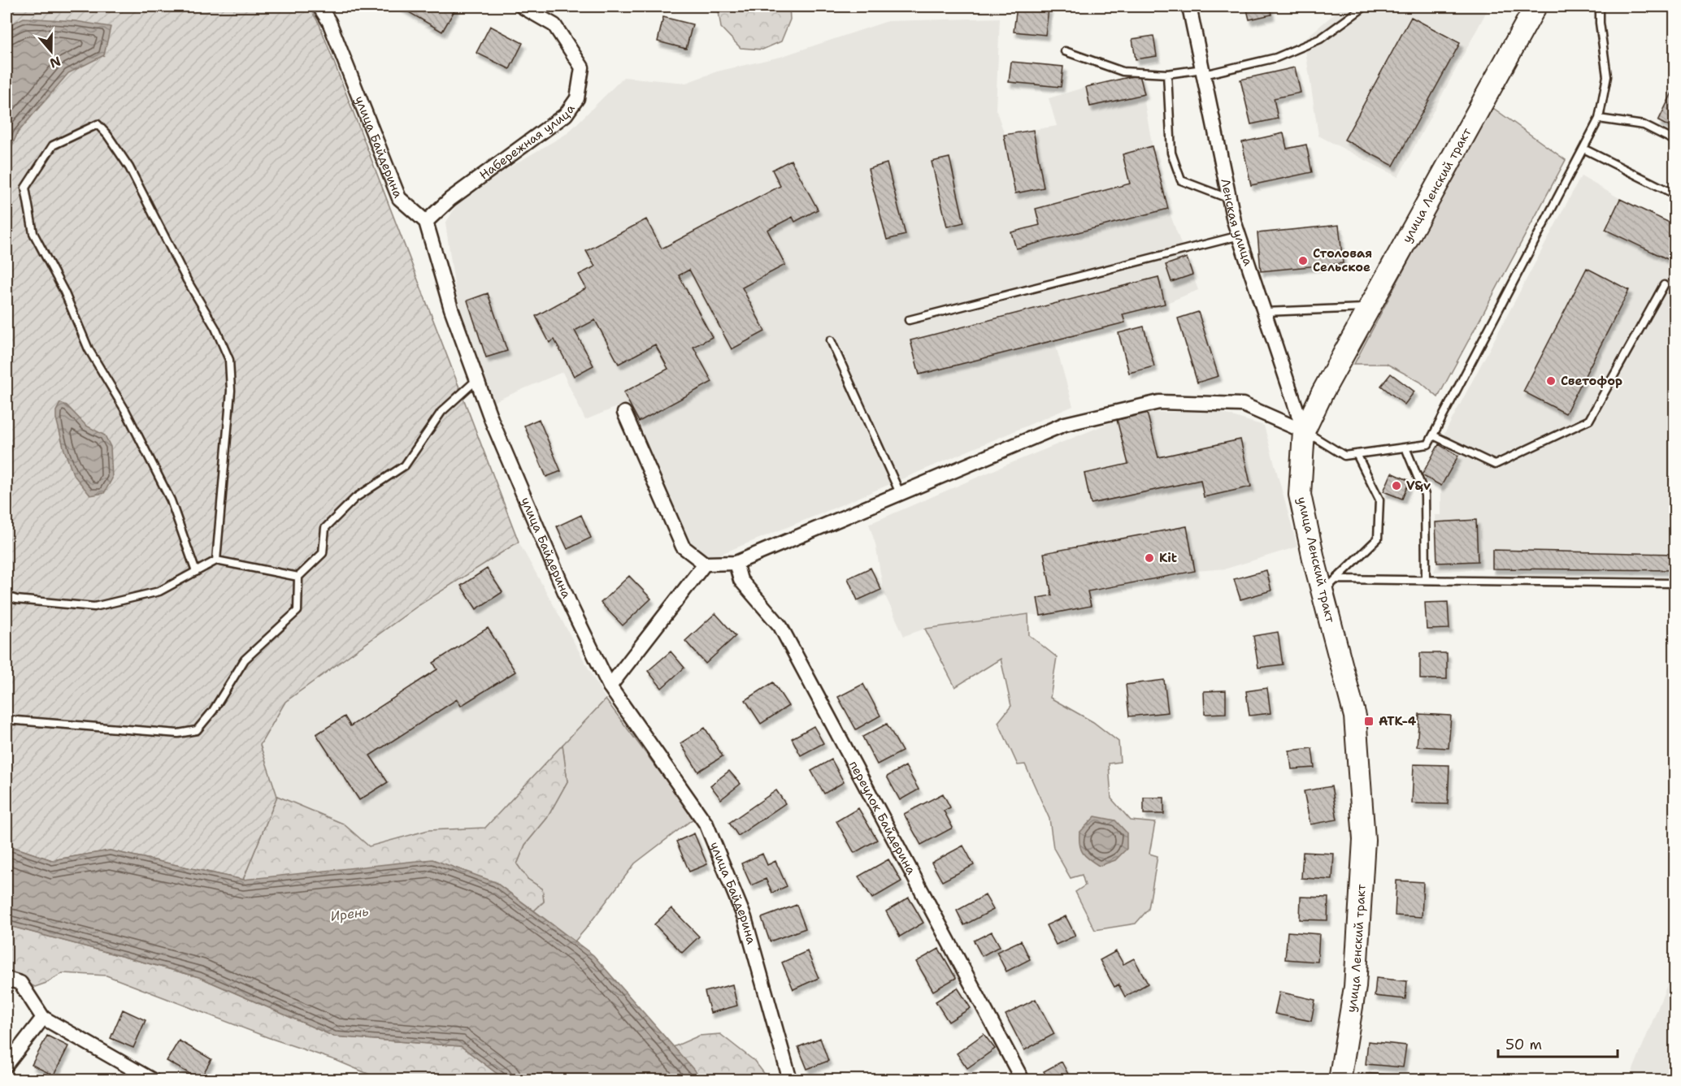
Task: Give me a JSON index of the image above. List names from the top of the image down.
{
  "streets": {
    "main road": ["улица Ленский тракт"],
    "street": [
      "Набережная улица",
      "улица Байдерина",
      "Ленская улица",
      "переулок Байдерина"
    ]
  },
  "crossings": [
    ["Набережная улица", "улица Байдерина"],
    ["улица Ленский тракт", "Ленская улица"]
  ],
  "water": ["Ирень"],
  "places": {
    "other": [
      "Столовая Сельское",
      "Светофор",
      "V&v",
      "Kit"
    ],
    "transit": ["АТК-4"]
  },
  "scale_bar": "50 m",
  "north": "bottom"
}
